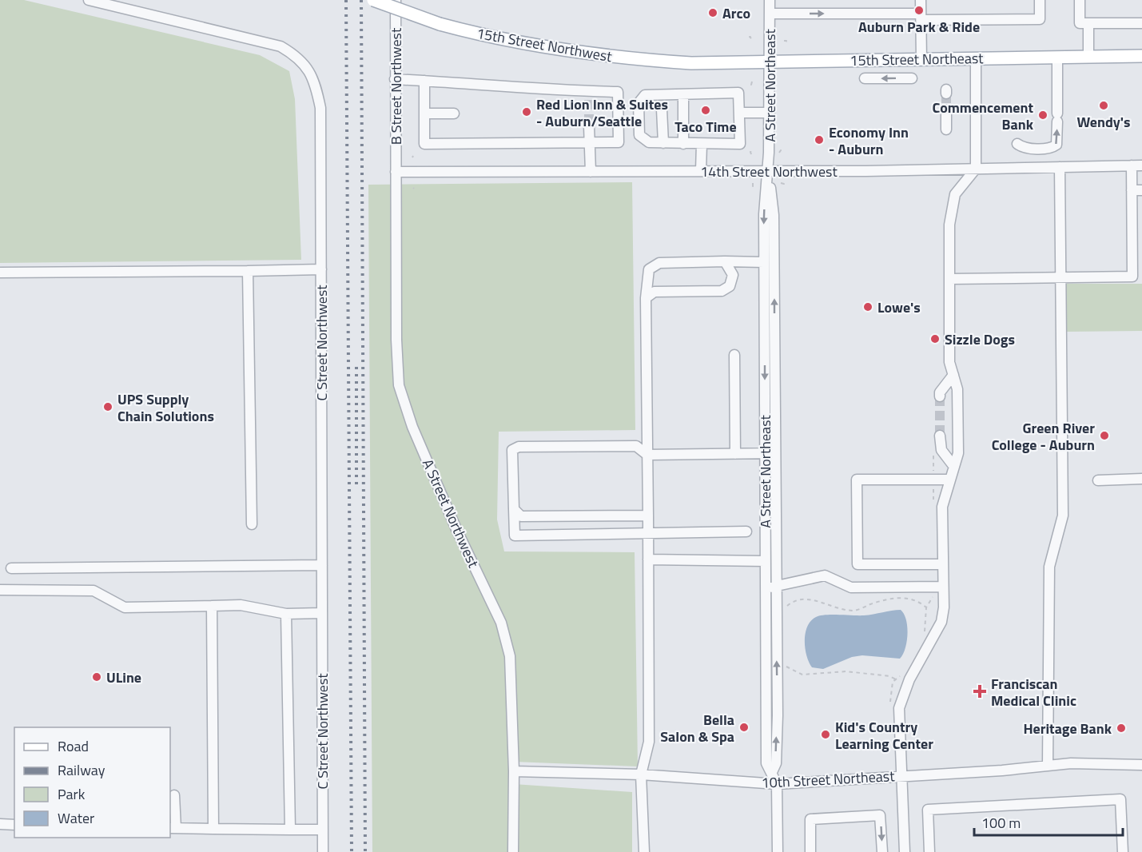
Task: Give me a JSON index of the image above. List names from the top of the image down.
{
  "streets": {
    "main road": ["15th Street Northwest", "15th Street Northeast"],
    "street": [
      "A Street Northeast",
      "B Street Northwest",
      "14th Street Northwest",
      "C Street Northwest",
      "A Street Northwest",
      "10th Street Northeast"
    ]
  },
  "crossings": [
    ["15th Street Northwest", "15th Street Northeast"],
    ["15th Street Northeast", "A Street Northeast"],
    ["A Street Northeast", "14th Street Northwest"],
    ["A Street Northeast", "10th Street Northeast"],
    ["B Street Northwest", "14th Street Northwest"],
    ["B Street Northwest", "A Street Northwest"],
    ["14th Street Northwest", "A Street Northwest"],
    ["A Street Northwest", "10th Street Northeast"]
  ],
  "places": {
    "other": [
      "Auburn Park & Ride",
      "Arco",
      "Wendy's",
      "Taco Time",
      "Red Lion Inn & Suites - Auburn/Seattle",
      "Commencement Bank",
      "Economy Inn - Auburn",
      "Lowe's",
      "Sizzle Dogs",
      "UPS Supply Chain Solutions",
      "Green River College - Auburn",
      "ULine",
      "Bella Salon & Spa",
      "Heritage Bank",
      "Kid's Country Learning Center"
    ],
    "health": ["Franciscan Medical Clinic"]
  },
  "legend": [
    "Road",
    "Railway",
    "Park",
    "Water"
  ],
  "scale_bar": "100 m"
}
